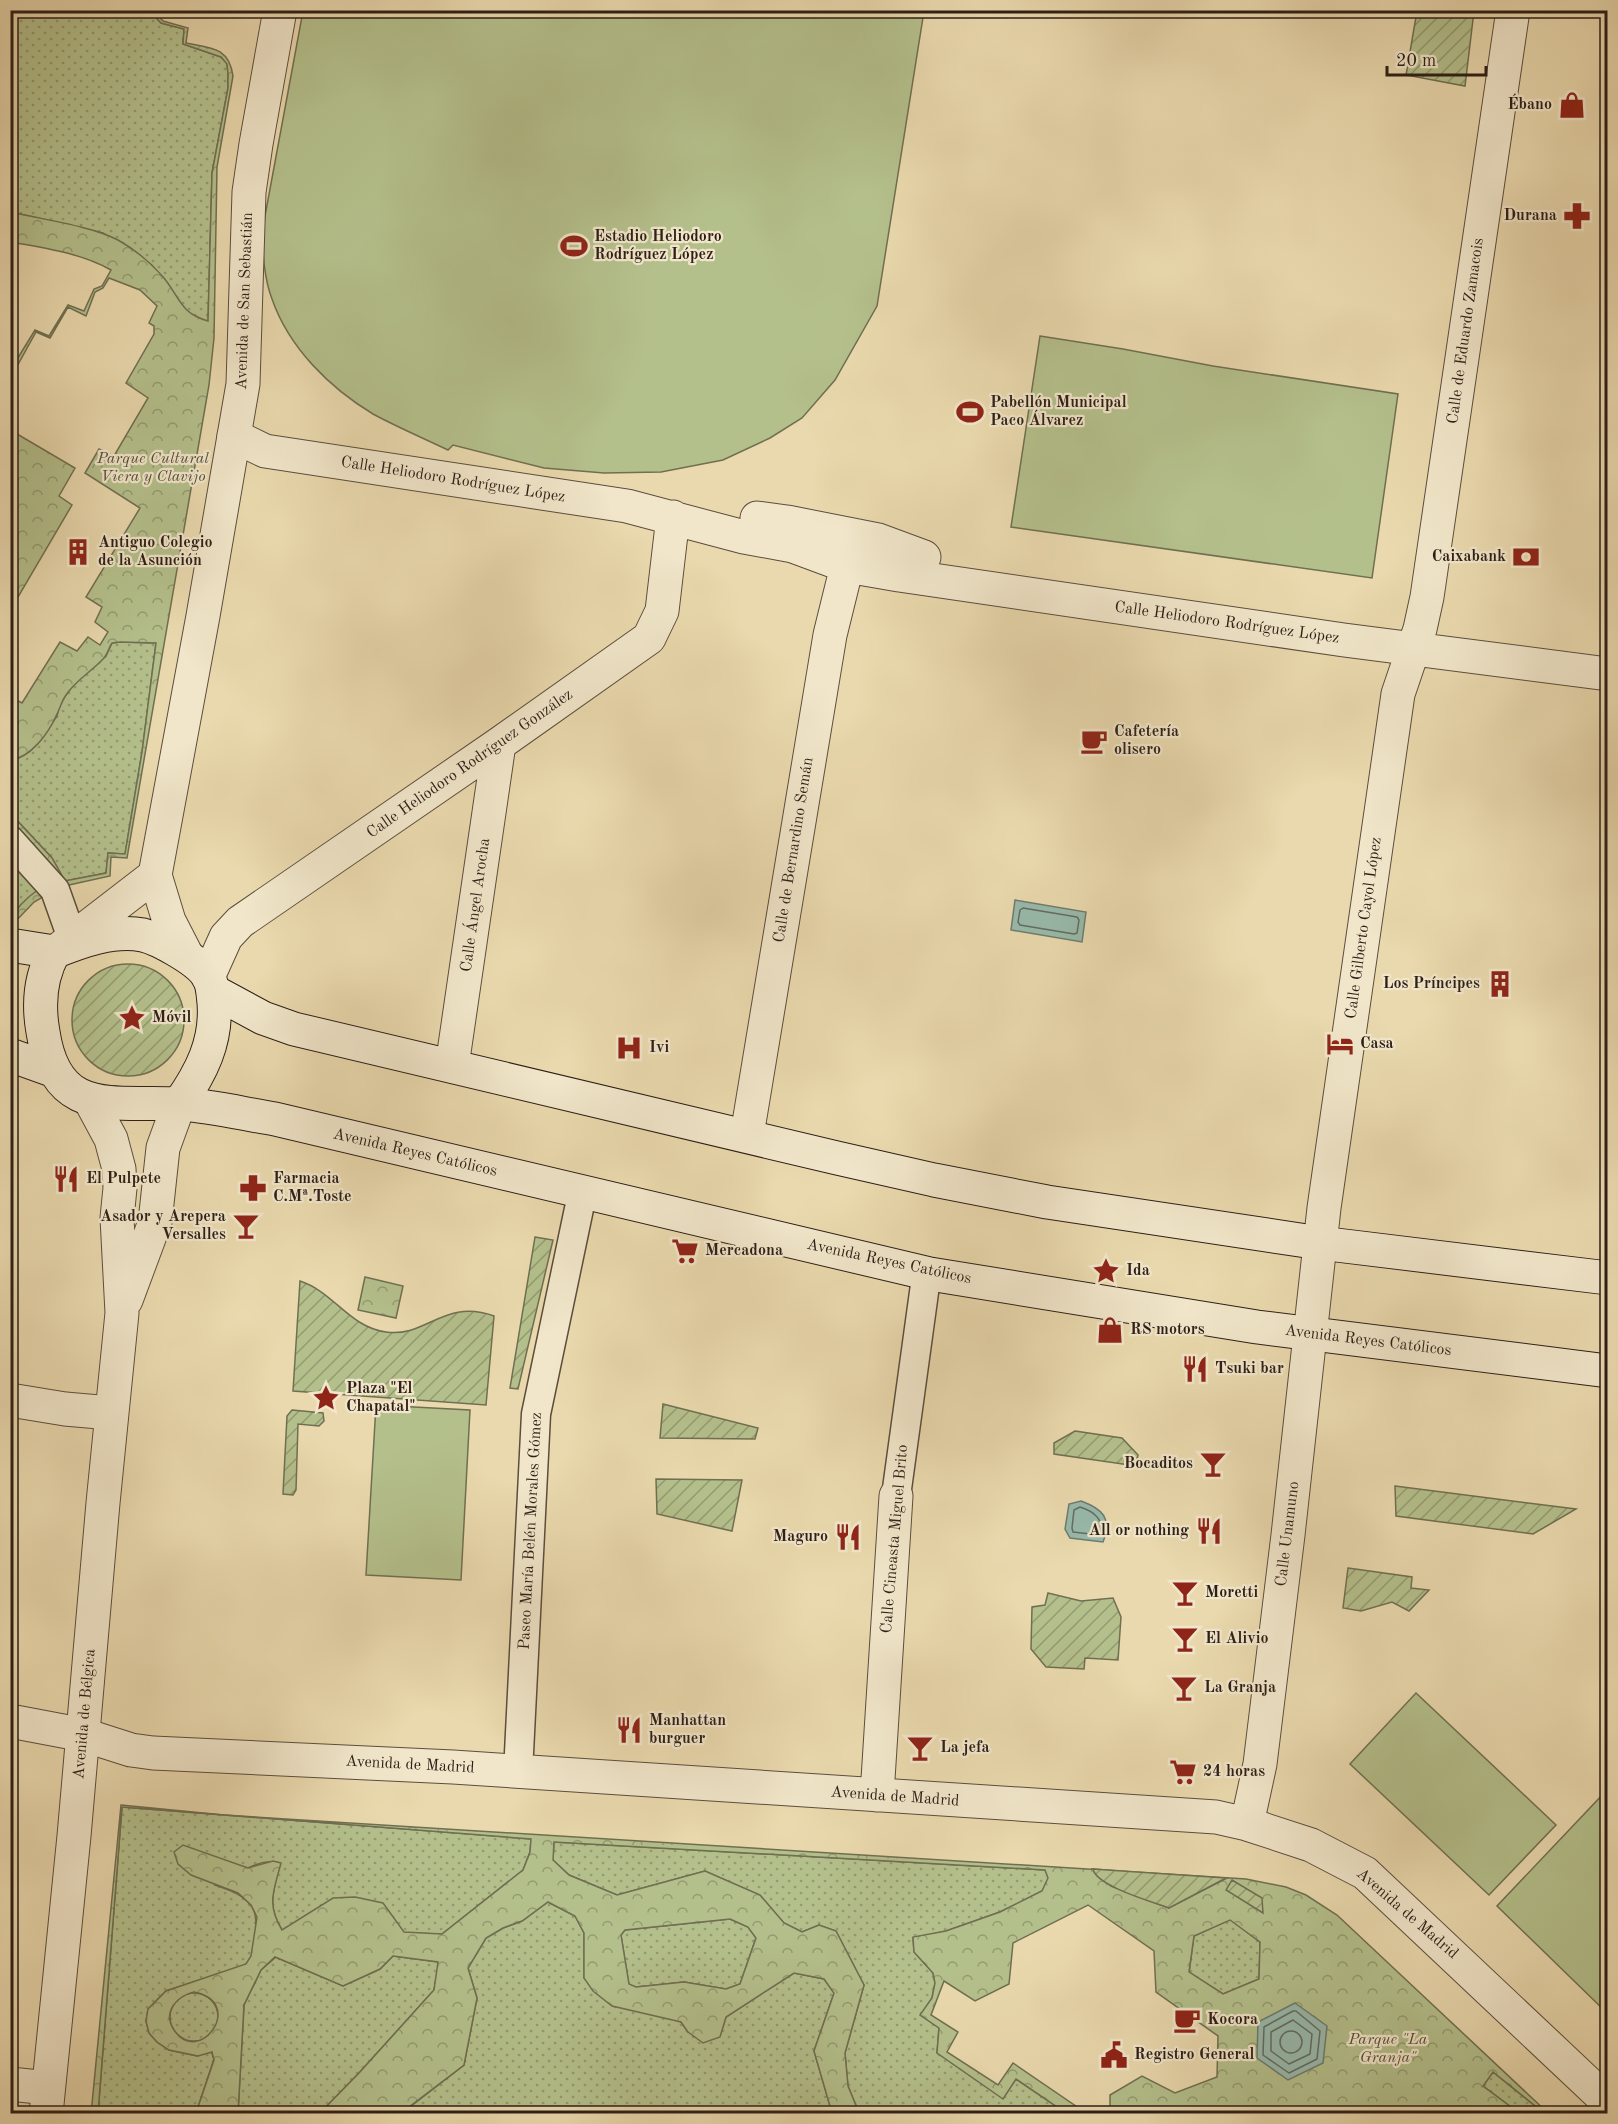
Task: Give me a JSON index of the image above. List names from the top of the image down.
{
  "streets": {
    "street": [
      "Avenida de San Sebastián",
      "Calle de Eduardo Zamacois",
      "Calle Heliodoro Rodríguez López",
      "Calle Heliodoro Rodríguez González",
      "Calle de Bernardino Semán",
      "Calle Ángel Arocha",
      "Calle Gilberto Cayol López",
      "Avenida Reyes Católicos",
      "Paseo María Belén Morales Gómez",
      "Calle Unamuno",
      "Calle Cineasta Miguel Brito",
      "Avenida de Bélgica",
      "Avenida de Madrid"
    ]
  },
  "crossings": [
    ["Avenida de San Sebastián", "Calle Heliodoro Rodríguez López"],
    ["Avenida de San Sebastián", "Calle Heliodoro Rodríguez González"],
    ["Avenida de San Sebastián", "Avenida Reyes Católicos"],
    ["Avenida de San Sebastián", "Avenida de Bélgica"],
    ["Calle de Eduardo Zamacois", "Calle Heliodoro Rodríguez López"],
    ["Calle de Eduardo Zamacois", "Calle Gilberto Cayol López"],
    ["Calle Heliodoro Rodríguez López", "Calle Heliodoro Rodríguez González"],
    ["Calle Heliodoro Rodríguez López", "Calle de Bernardino Semán"],
    ["Calle Heliodoro Rodríguez López", "Calle Gilberto Cayol López"],
    ["Calle Heliodoro Rodríguez González", "Calle Ángel Arocha"],
    ["Calle Heliodoro Rodríguez González", "Avenida Reyes Católicos"],
    ["Calle Heliodoro Rodríguez González", "Avenida de Bélgica"],
    ["Calle Gilberto Cayol López", "Calle Unamuno"],
    ["Avenida Reyes Católicos", "Calle Unamuno"],
    ["Avenida Reyes Católicos", "Avenida de Bélgica"],
    ["Calle Unamuno", "Avenida de Madrid"],
    ["Calle Cineasta Miguel Brito", "Avenida de Madrid"],
    ["Avenida de Bélgica", "Avenida de Madrid"]
  ],
  "parks": ["Parque Cultural Viera y Clavijo", "Parque \"La Granja\""],
  "places": {
    "shop": ["Ébano", "RS motors"],
    "pharmacy": ["Durana", "Farmacia C.Mª.Toste"],
    "sports": ["Estadio Heliodoro Rodríguez López", "Pabellón Municipal Paco Álvarez"],
    "building": ["Antiguo Colegio de la Asunción", "Los Príncipes"],
    "bank": ["Caixabank"],
    "cafe": ["Cafetería olisero", "Kocora"],
    "place": ["Móvil", "Ida", "Plaza \"El Chapatal\""],
    "hotel": ["Casa"],
    "hospital": ["Ivi"],
    "restaurant": [
      "El Pulpete",
      "Tsuki bar",
      "All or nothing",
      "Maguro",
      "Manhattan burguer"
    ],
    "bar": [
      "Asador y Arepera Versalles",
      "Bocaditos",
      "Moretti",
      "El Alivio",
      "La Granja",
      "La jefa"
    ],
    "supermarket": ["Mercadona", "24 horas"],
    "public building": ["Registro General"]
  },
  "scale_bar": "20 m"
}
